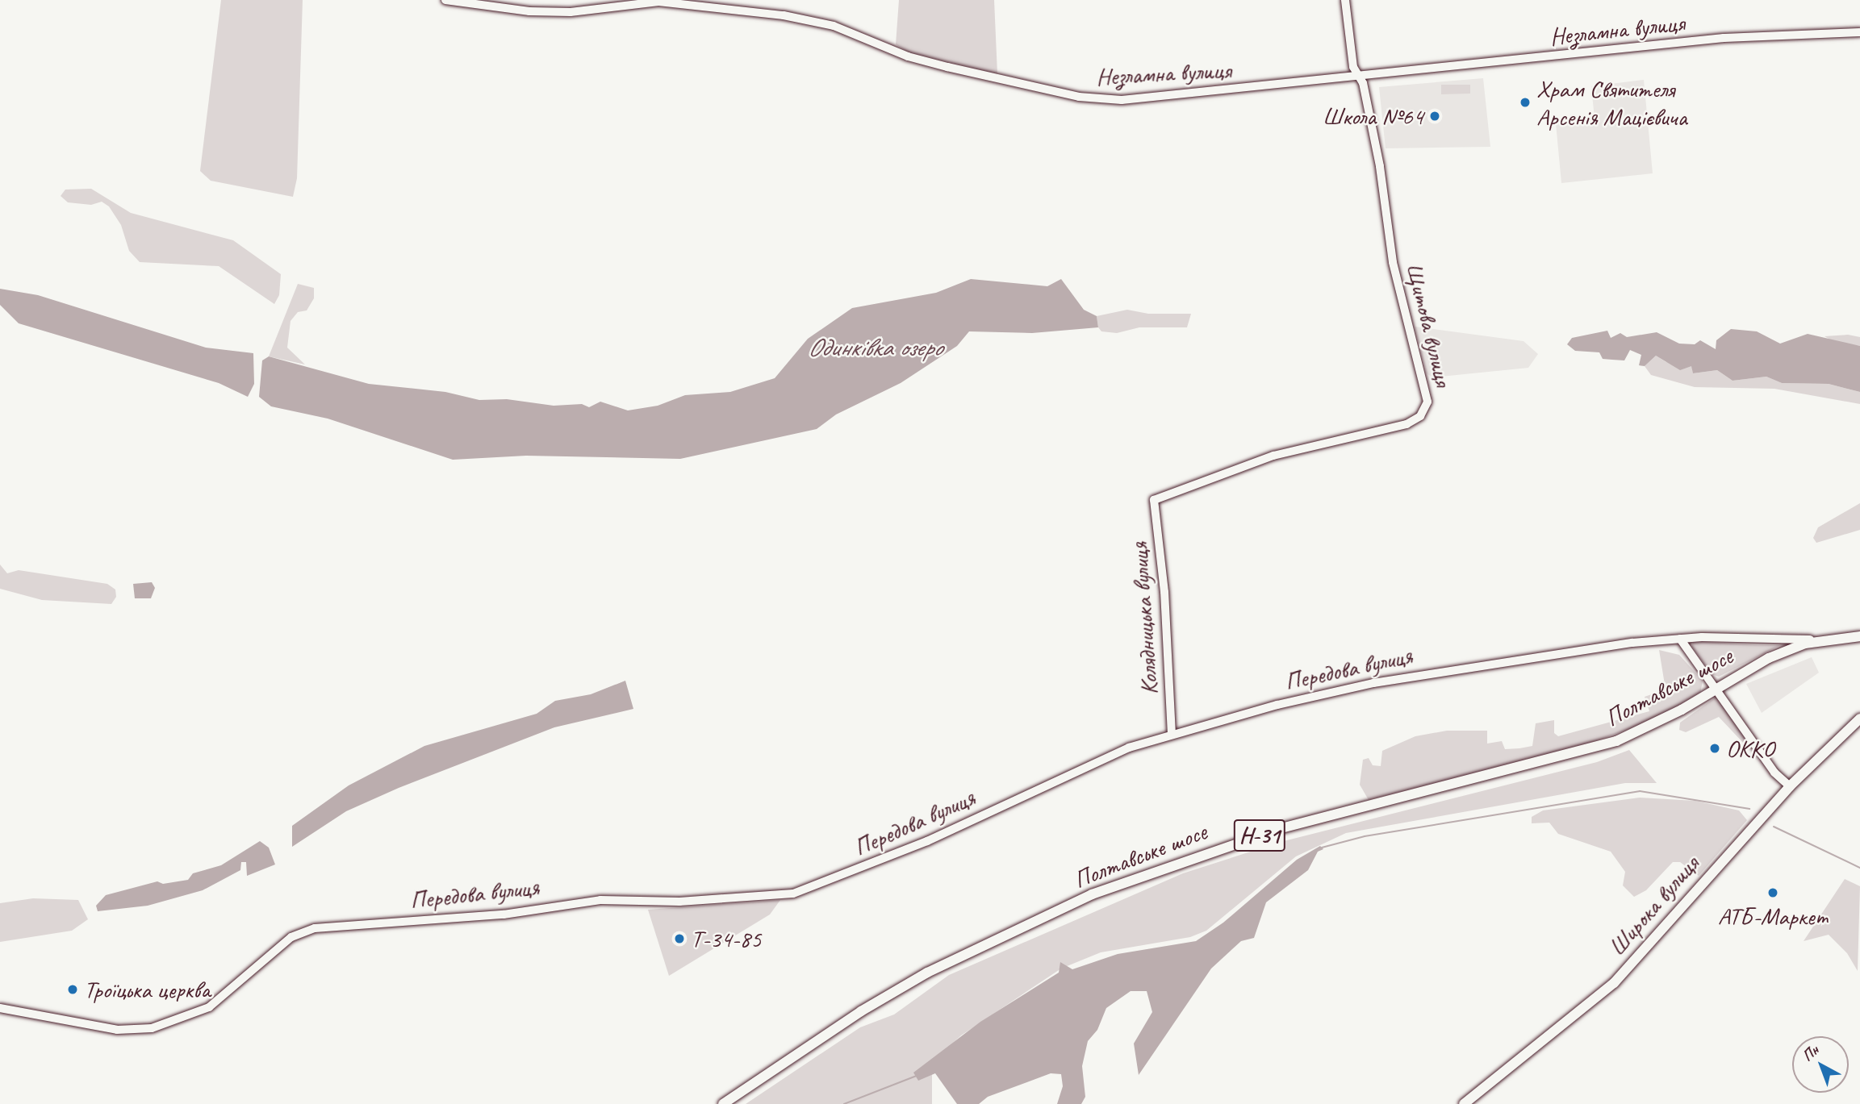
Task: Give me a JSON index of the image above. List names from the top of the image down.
{
  "streets": {
    "main road": [
      "Передова вулиця",
      "Полтавське шосе",
      "Н-31",
      "Широка вулиця"
    ],
    "street": ["Незламна вулиця", "Щитова вулиця", "Колядницька вулиця"]
  },
  "crossings": [
    ["Незламна вулиця", "Щитова вулиця"],
    ["Щитова вулиця", "Колядницька вулиця"],
    ["Колядницька вулиця", "Передова вулиця"],
    ["Передова вулиця", "Полтавське шосе"]
  ],
  "water": ["Одинківка озеро"],
  "places": [
    "Храм Святителя Арсенія Мацієвича",
    "Школа №64",
    "ОККО",
    "АТБ-Маркет",
    "Т-34-85",
    "Троїцька церква"
  ],
  "north": "top left"
}
